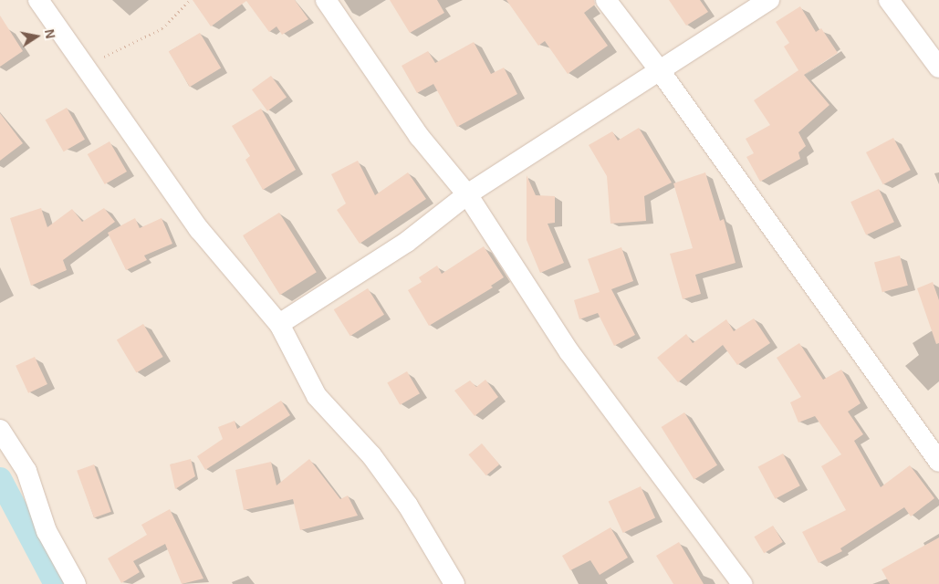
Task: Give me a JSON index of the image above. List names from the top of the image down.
{
  "north": "right"
}
